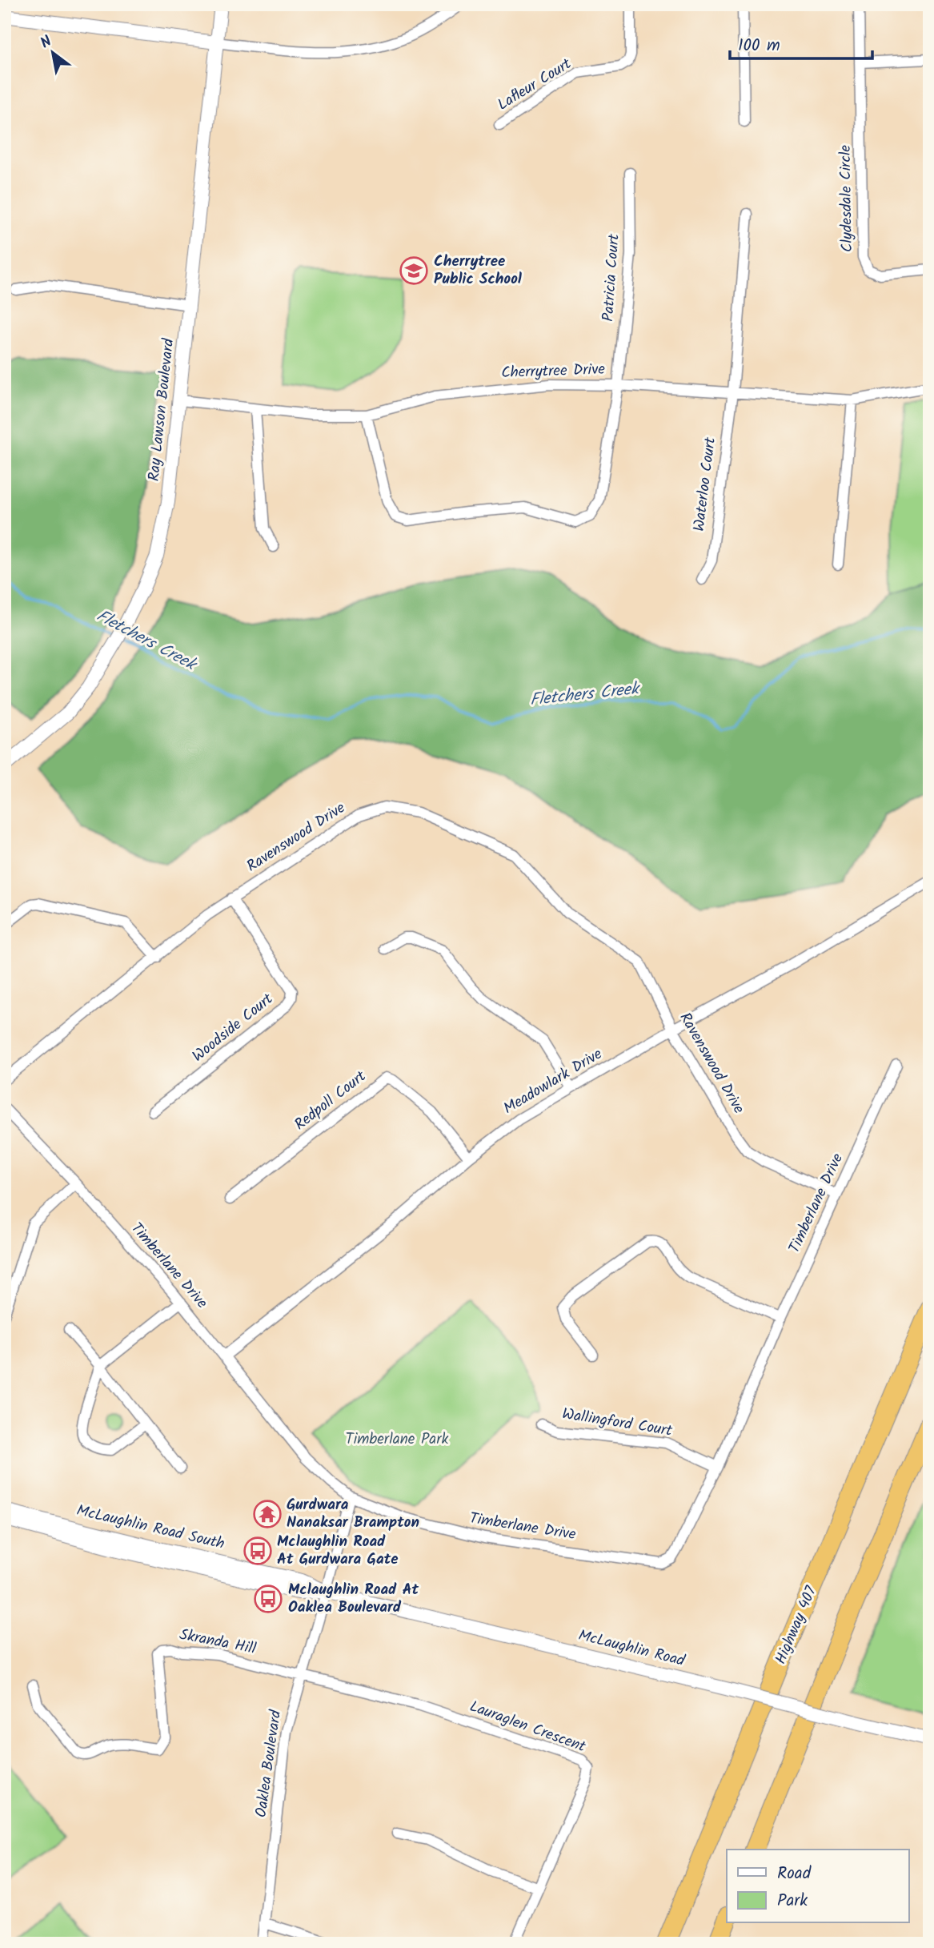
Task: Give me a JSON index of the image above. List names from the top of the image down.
{
  "streets": {
    "highway": ["Highway 407"],
    "street": [
      "Lafleur Court",
      "Clydesdale Circle",
      "Patricia Court",
      "Cherrytree Drive",
      "Ray Lawson Boulevard",
      "Waterloo Court",
      "Ravenswood Drive",
      "Woodside Court",
      "Meadowlark Drive",
      "Redpoll Court",
      "Timberlane Drive",
      "Wallingford Court",
      "McLaughlin Road South",
      "Skranda Hill",
      "McLaughlin Road",
      "Lauraglen Crescent",
      "Oaklea Boulevard"
    ]
  },
  "crossings": [
    ["Patricia Court", "Cherrytree Drive"],
    ["Cherrytree Drive", "Ray Lawson Boulevard"],
    ["Cherrytree Drive", "Waterloo Court"],
    ["Ravenswood Drive", "Woodside Court"],
    ["Ravenswood Drive", "Meadowlark Drive"],
    ["Ravenswood Drive", "Timberlane Drive"],
    ["Meadowlark Drive", "Redpoll Court"],
    ["Meadowlark Drive", "Timberlane Drive"],
    ["Timberlane Drive", "Wallingford Court"],
    ["Timberlane Drive", "Oaklea Boulevard"],
    ["McLaughlin Road South", "McLaughlin Road"],
    ["McLaughlin Road South", "Oaklea Boulevard"],
    ["Skranda Hill", "Lauraglen Crescent"],
    ["Skranda Hill", "Oaklea Boulevard"],
    ["McLaughlin Road", "Oaklea Boulevard"],
    ["Lauraglen Crescent", "Oaklea Boulevard"]
  ],
  "water": ["Fletchers Creek"],
  "parks": ["Timberlane Park"],
  "places": {
    "school or university": ["Cherrytree Public School"],
    "temple": ["Gurdwara Nanaksar Brampton"],
    "bus stop": ["Mclaughlin Road At Gurdwara Gate", "Mclaughlin Road At Oaklea Boulevard"]
  },
  "legend": ["Road", "Park"],
  "scale_bar": "100 m",
  "north": "top left"
}
